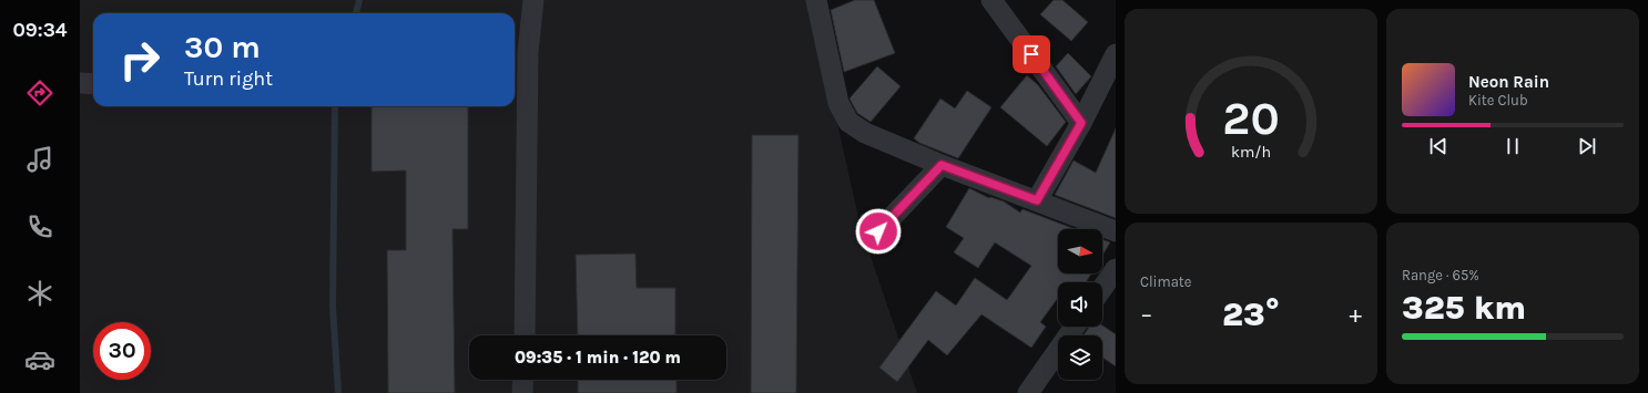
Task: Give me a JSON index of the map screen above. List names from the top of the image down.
{
  "north": "right",
  "page": {
    "tabs": "09:34",
    "turn": ["30 m", "Turn right"],
    "song": ["Neon Rain", "Kite Club"],
    "tile": [
      "Climate",
      ["Range · 65%", "325 km"]
    ],
    "heat": ["−", "23°", "+"],
    "limit": "30",
    "trip": "09:35 · 1 min · 120 m",
    "gauge": ["20", "km/h"]
  }
}
